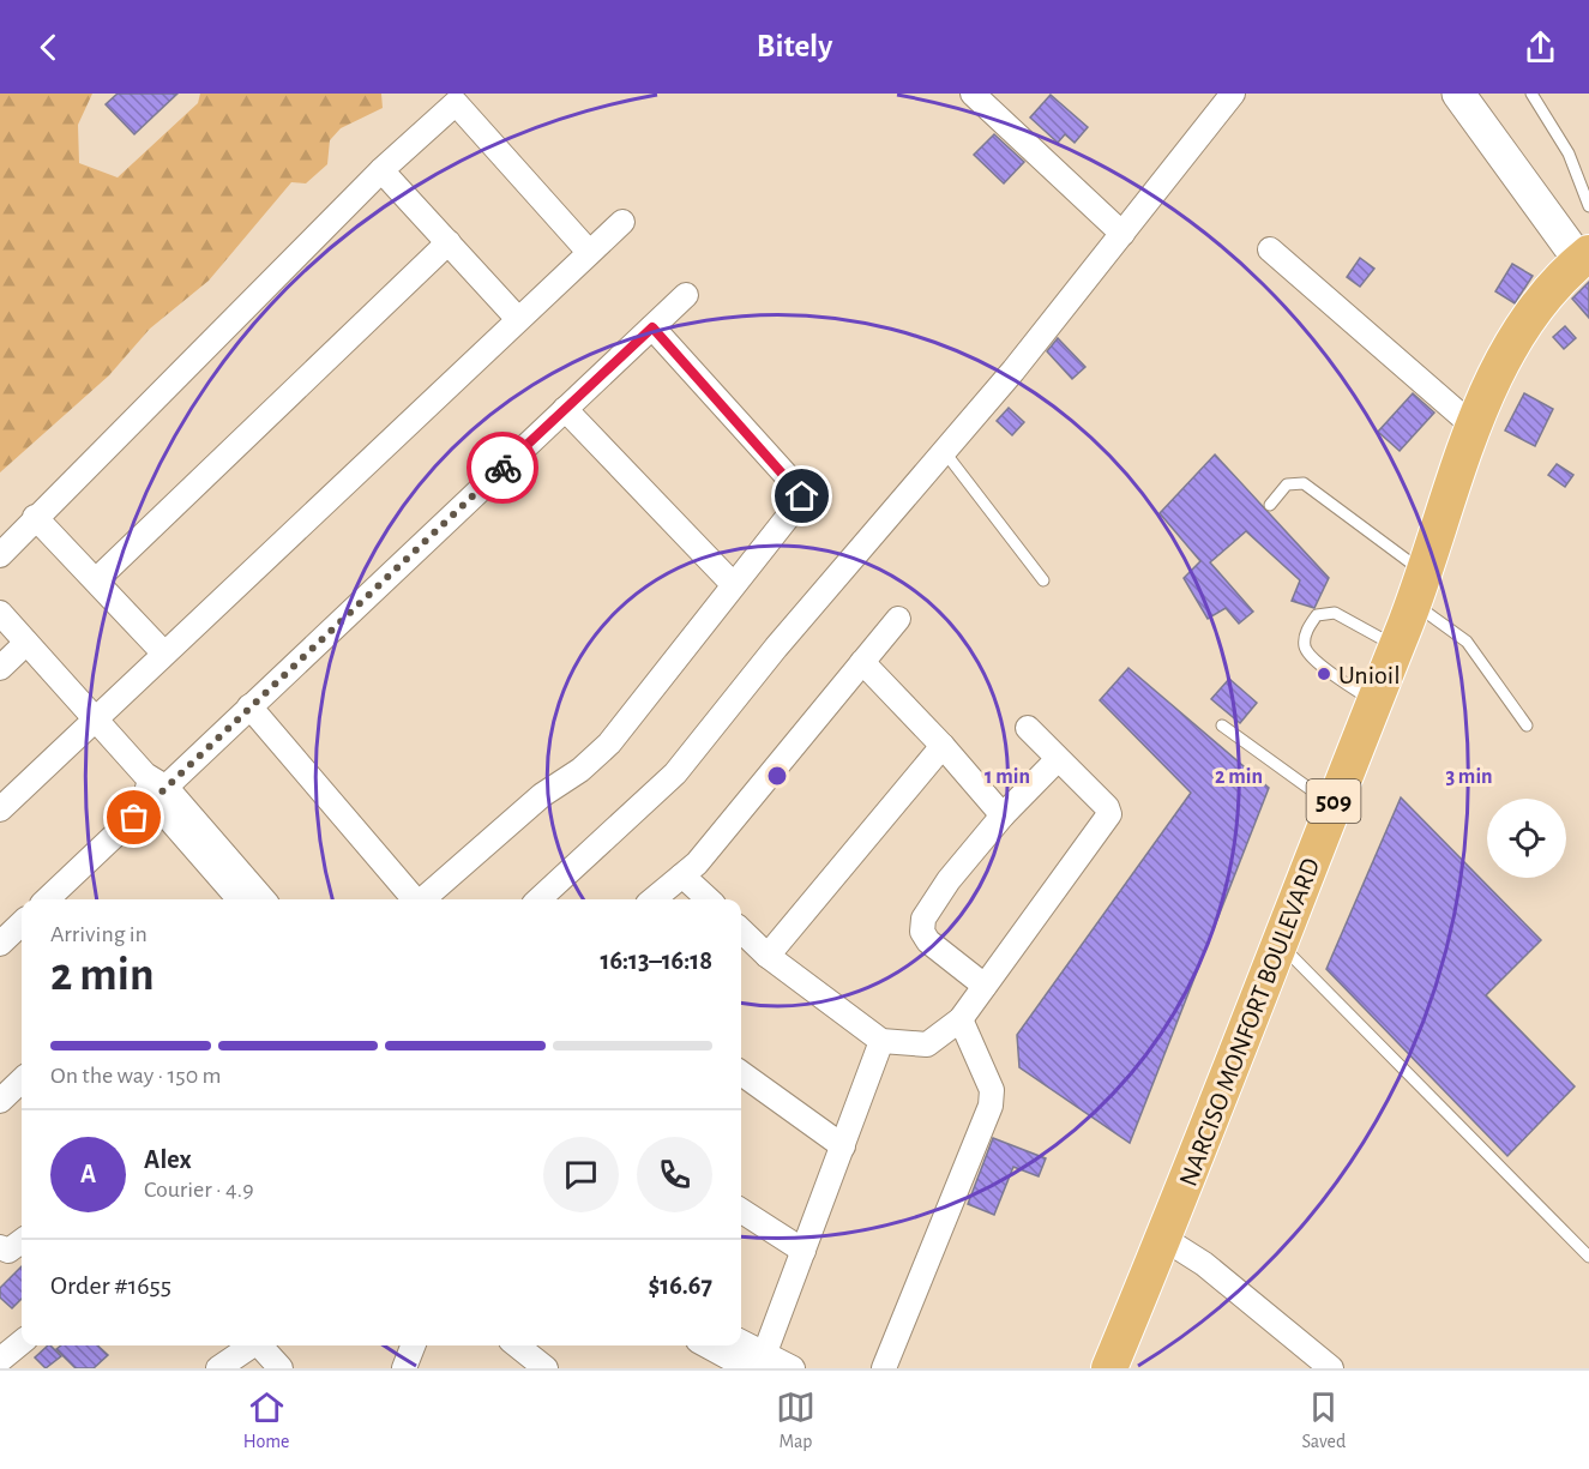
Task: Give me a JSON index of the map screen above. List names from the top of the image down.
{
  "streets": {
    "main road": ["509", "NARCISO MONFORT BOULEVARD"]
  },
  "places": ["Unioil"],
  "page": {
    "header": "Bitely",
    "heading": ["2 min", "Arriving in", "16:13–16:18"],
    "panel": [
      "Alex",
      "Courier · 4.9",
      "Order #1655",
      "$16.67"
    ],
    "bar": "On the way · 150 m",
    "round": "A",
    "tabs": ["Home", "Map", "Saved"]
  },
  "rings": ["1 min", "2 min", "3 min"]
}
